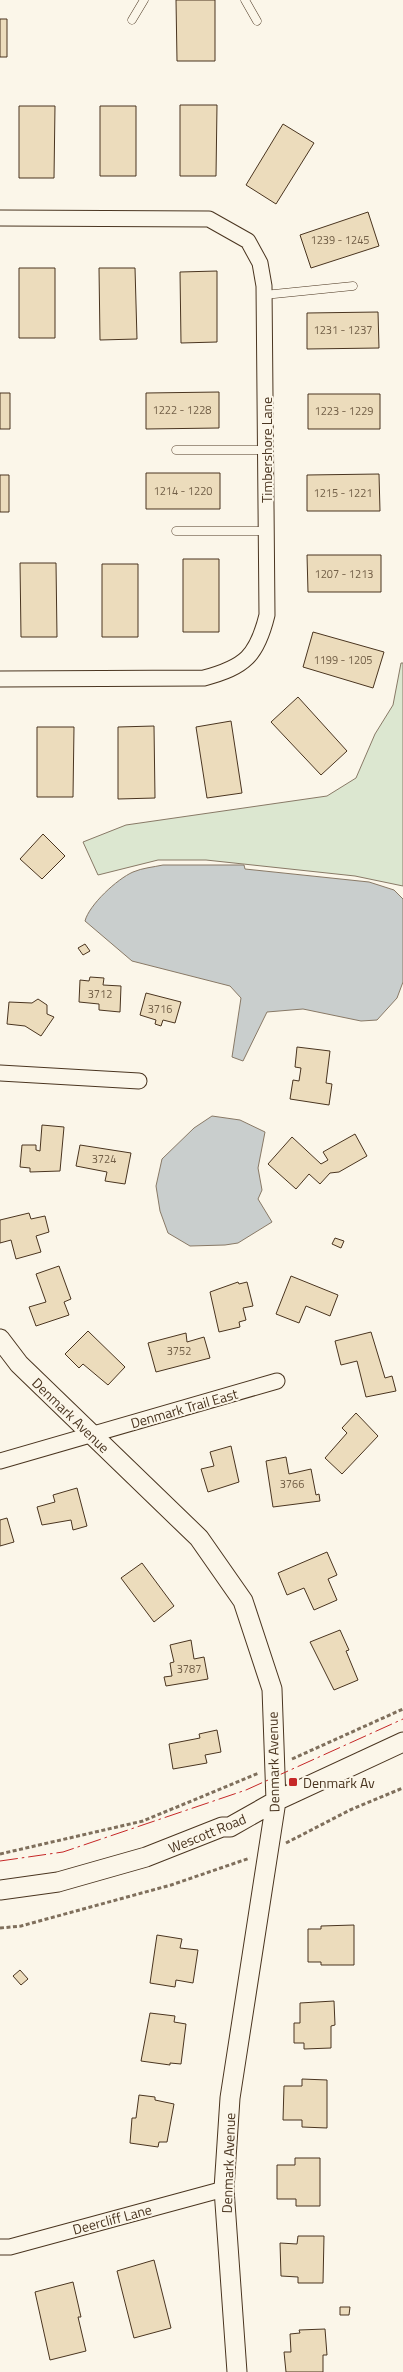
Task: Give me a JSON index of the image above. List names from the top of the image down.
{
  "streets": {
    "street": [
      "Timbershore Lane",
      "Denmark Trail East",
      "Denmark Avenue",
      "Wescott Road",
      "Deercliff Lane"
    ]
  },
  "crossings": [
    ["Denmark Trail East", "Denmark Avenue"],
    ["Denmark Avenue", "Wescott Road"],
    ["Denmark Avenue", "Deercliff Lane"]
  ],
  "places": {
    "transit": ["Denmark Av"]
  },
  "house_numbers": [
    "1239 - 1245",
    "1231 - 1237",
    "1222 - 1228",
    "1223 - 1229",
    "1214 - 1220",
    "1215 - 1221",
    "1207 - 1213",
    "1199 - 1205",
    "3712",
    "3716",
    "3724",
    "3752",
    "3766",
    "3787"
  ]
}
